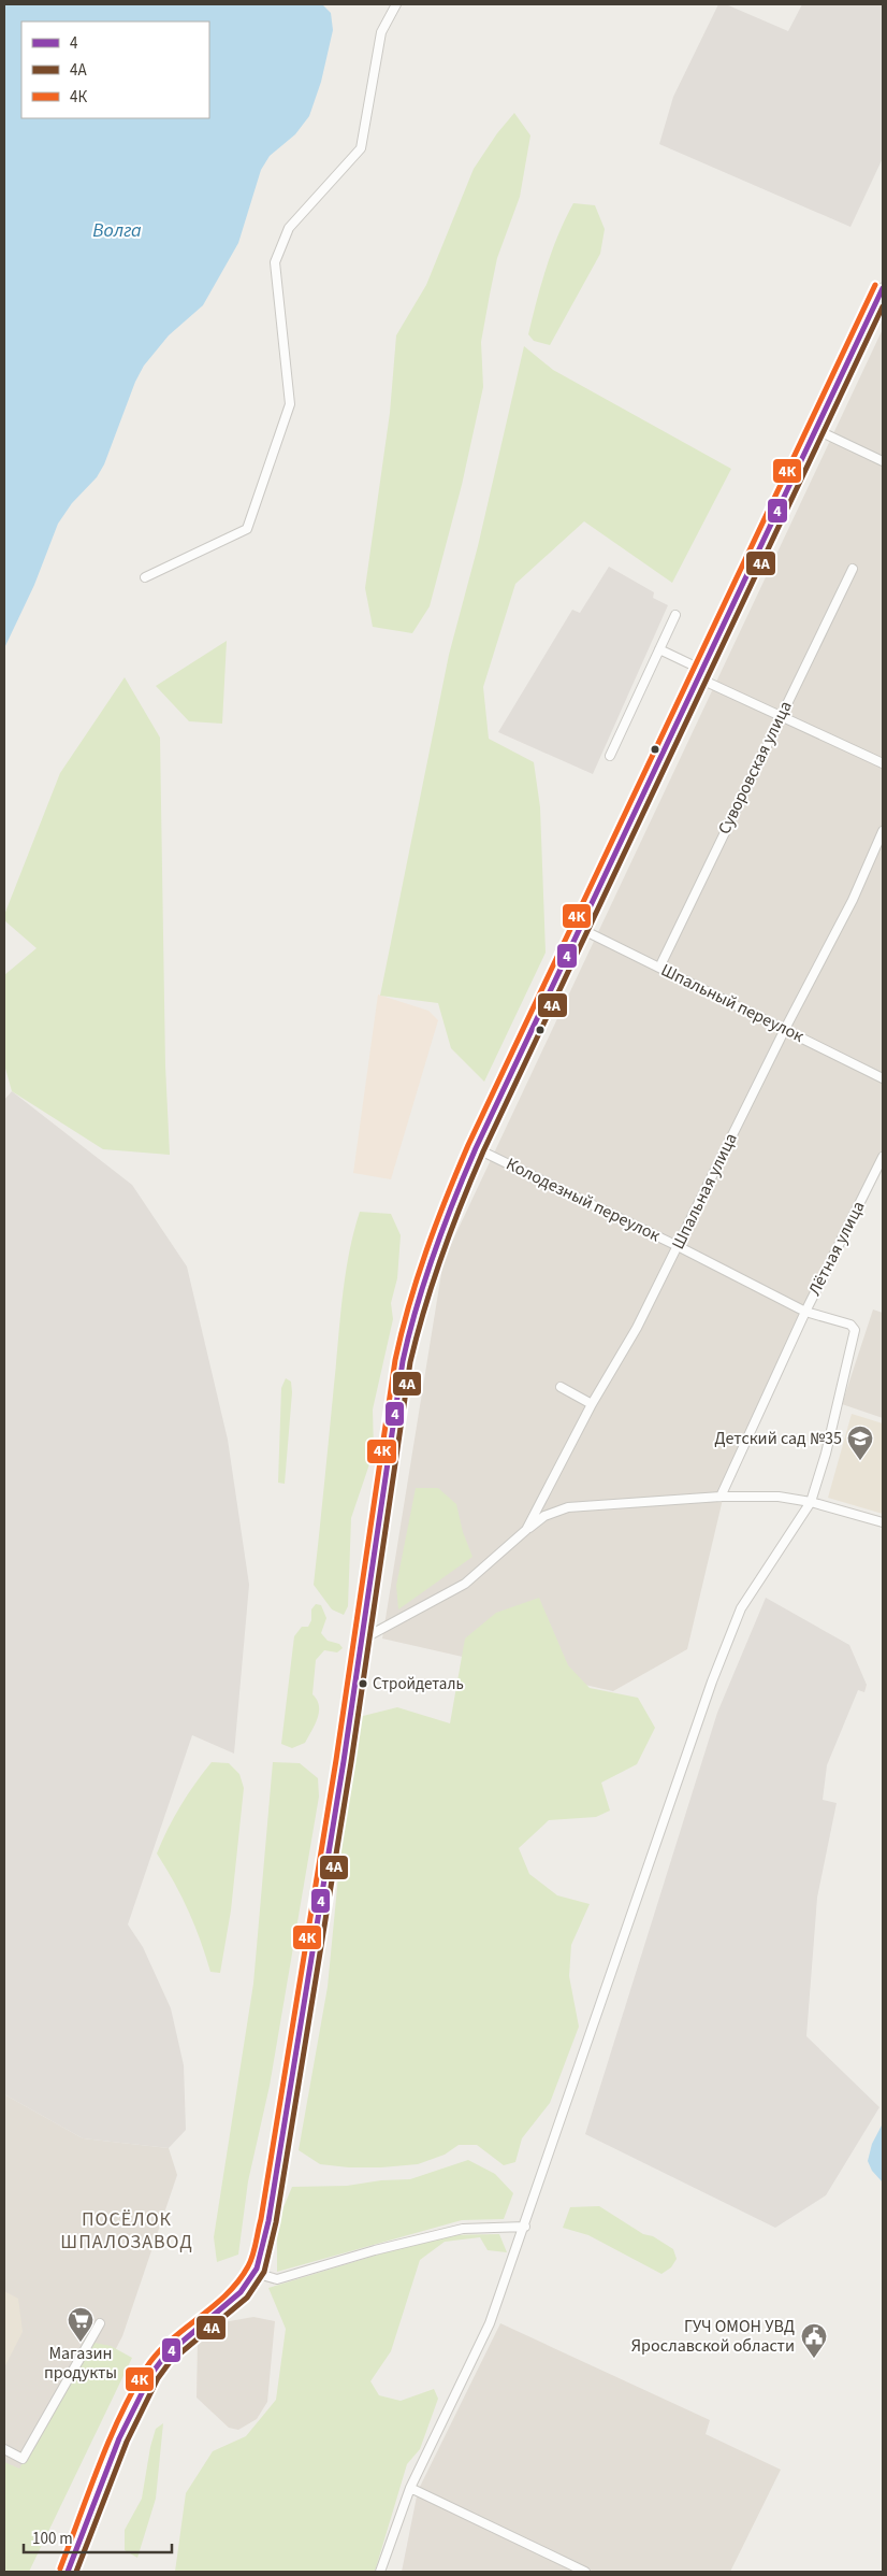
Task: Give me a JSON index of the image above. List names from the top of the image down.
{
  "streets": {
    "street": [
      "Суворовская улица",
      "Шпальный переулок",
      "Шпальная улица",
      "Колодезный переулок",
      "Лётная улица"
    ]
  },
  "crossings": [
    ["Суворовская улица", "Шпальный переулок"],
    ["Шпальный переулок", "Шпальная улица"],
    ["Шпальная улица", "Колодезный переулок"],
    ["Колодезный переулок", "Лётная улица"]
  ],
  "districts": ["ПОСЁЛОК ШПАЛОЗАВОД"],
  "water": ["Волга"],
  "places": {
    "school or university": ["Детский сад №35"],
    "other": ["Стройдеталь"],
    "supermarket": ["Магазин продукты"],
    "public building": ["ГУЧ ОМОН УВД Ярославской области"]
  },
  "lines": ["transit line 4К", "transit line 4", "transit line 4А"],
  "legend": ["4", "4А", "4К"],
  "scale_bar": "100 m"
}
